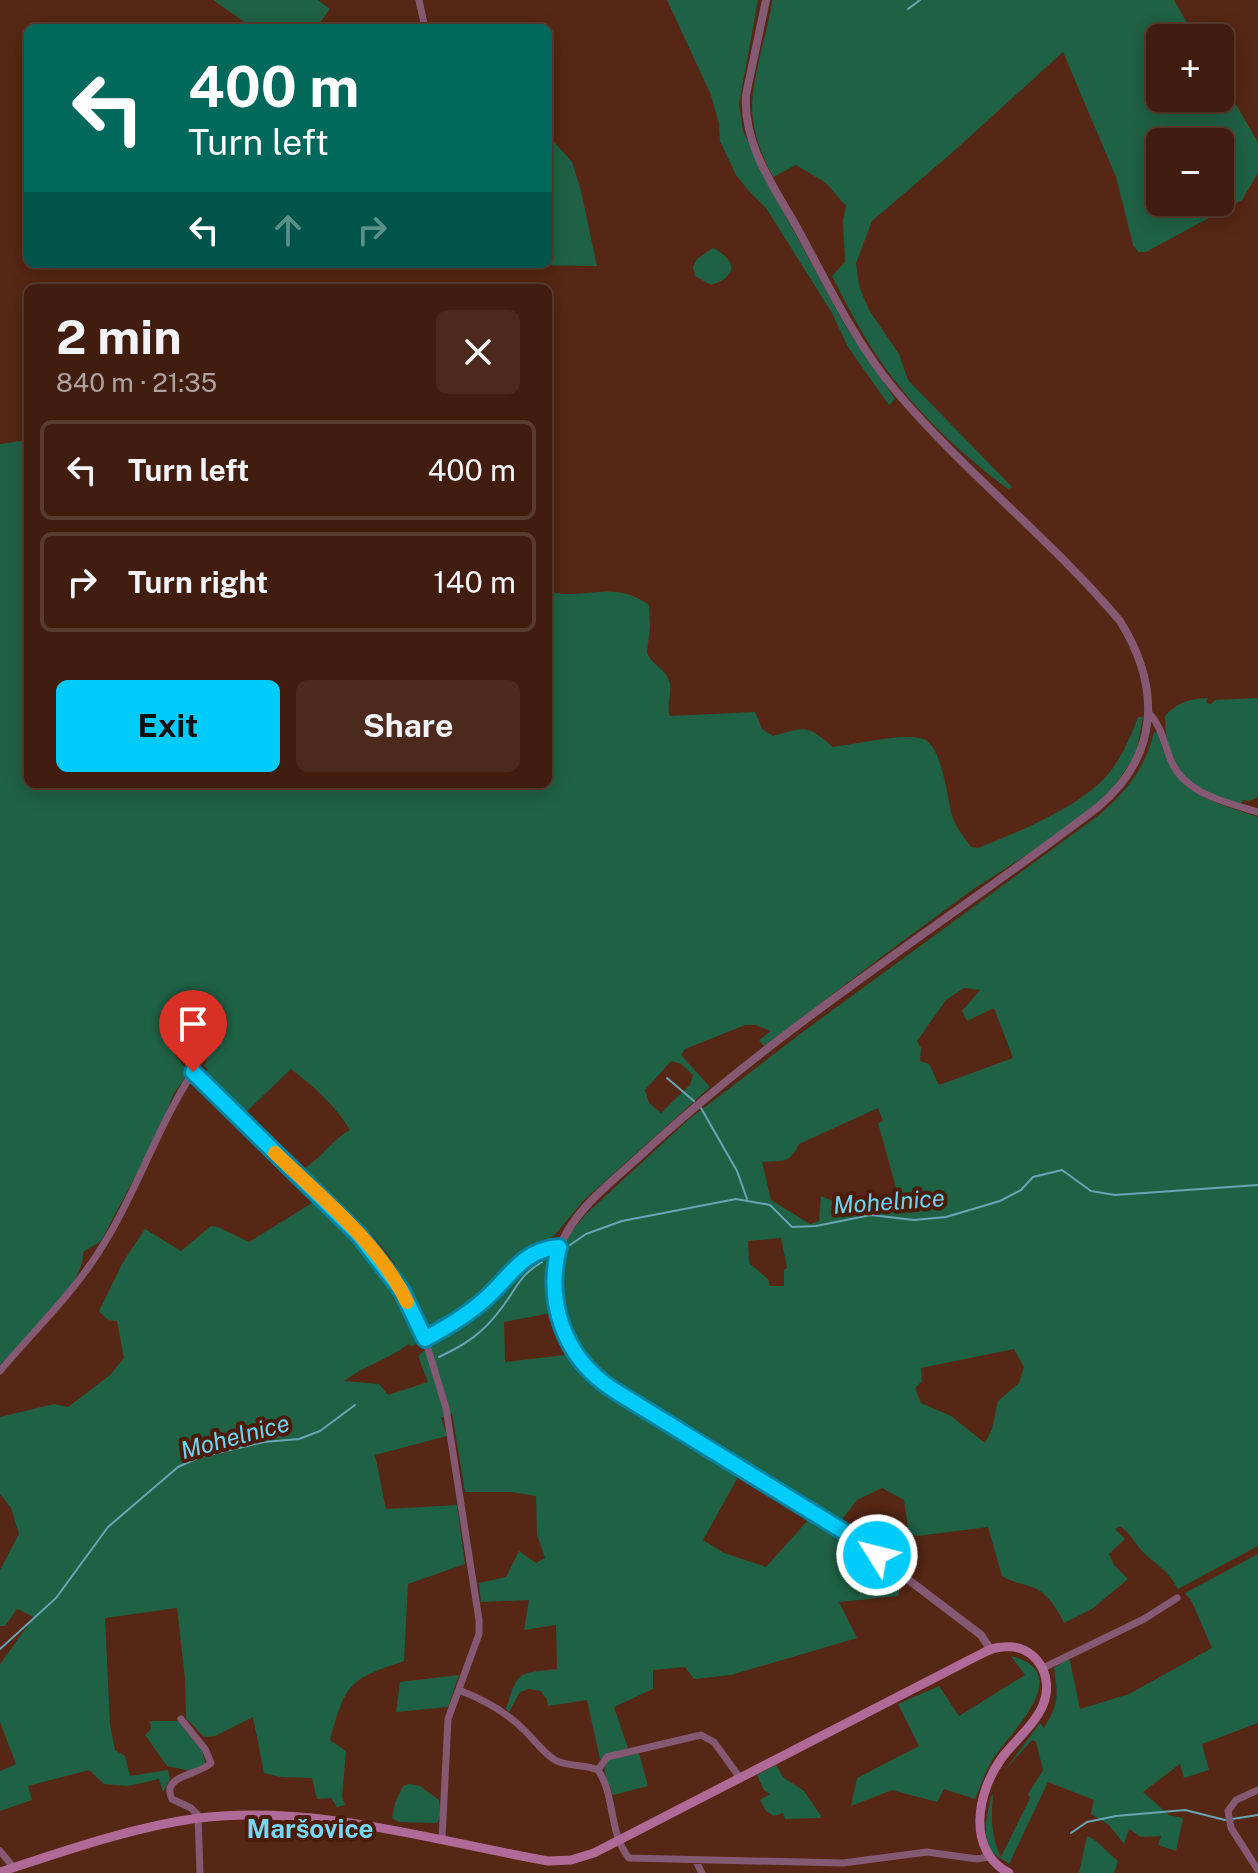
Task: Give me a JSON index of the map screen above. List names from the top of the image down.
{
  "districts": ["Maršovice"],
  "water": ["Mohelnice"],
  "page": {
    "map_buttons": ["+", "−"],
    "turn": ["400 m", "Turn left"],
    "heading": ["2 min", "840 m · 21:35"],
    "list": [
      {
        "name": "Turn left",
        "value": "400 m"
      },
      {
        "name": "Turn right",
        "value": "140 m"
      }
    ],
    "buttons": ["Exit", "Share"]
  }
}
